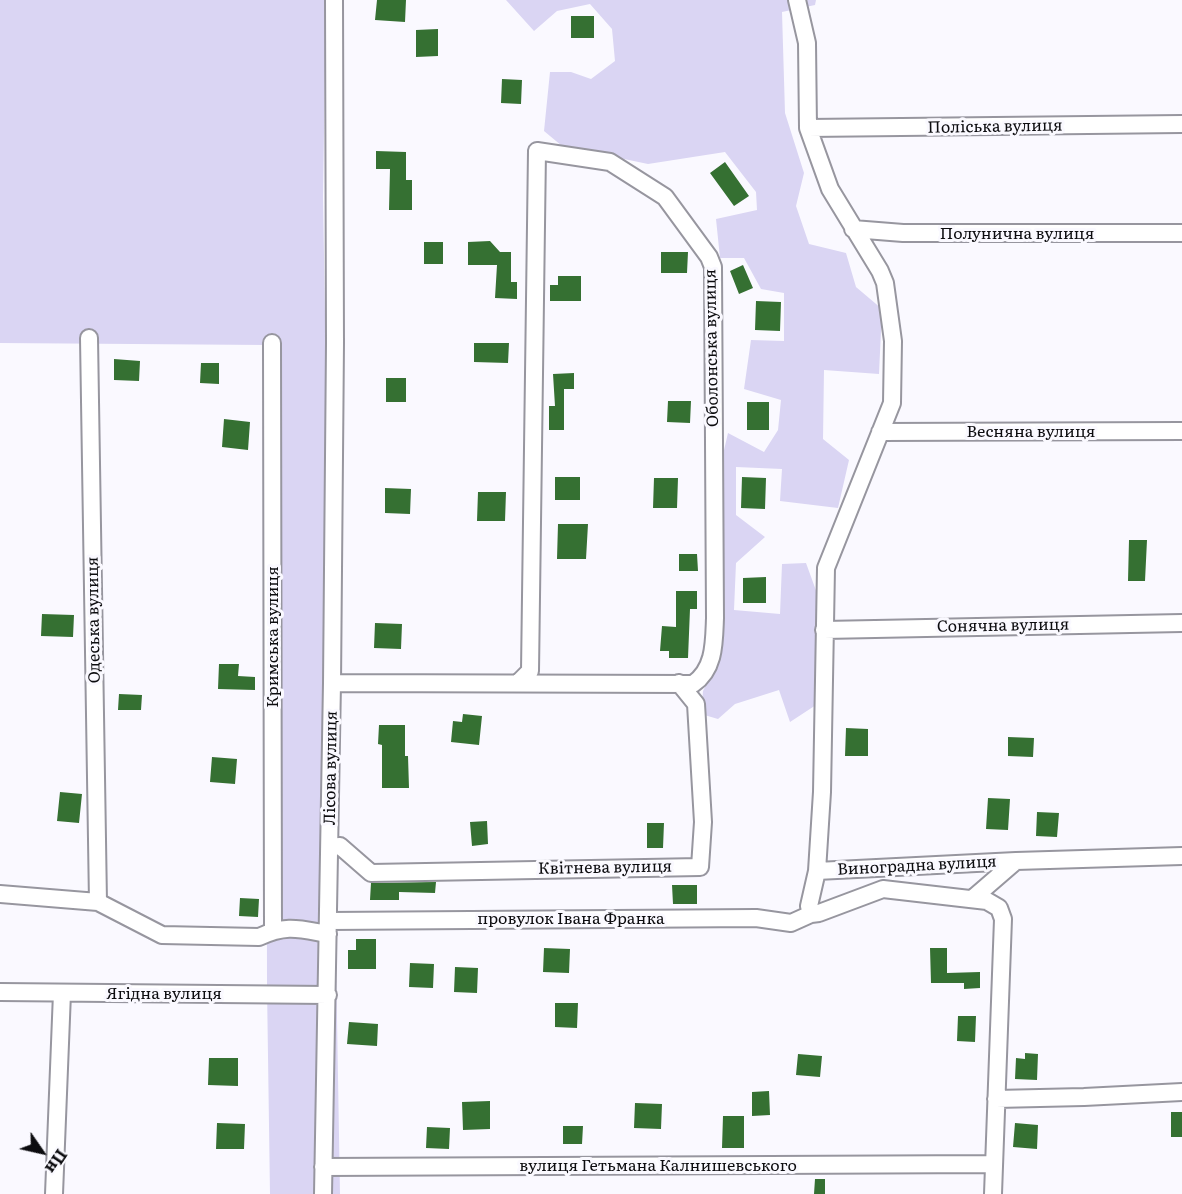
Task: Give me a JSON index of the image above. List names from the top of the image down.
{
  "streets": {
    "street": [
      "Поліська вулиця",
      "Полунична вулиця",
      "Оболонська вулиця",
      "Весняна вулиця",
      "Одеська вулиця",
      "Сонячна вулиця",
      "Кримська вулиця",
      "Лісова вулиця",
      "Виноградна вулиця",
      "Квітнева вулиця",
      "провулок Івана Франка",
      "Ягідна вулиця",
      "вулиця Гетьмана Калнишевського"
    ]
  },
  "crossings": [
    ["Оболонська вулиця", "Лісова вулиця"],
    ["Оболонська вулиця", "Квітнева вулиця"],
    ["Одеська вулиця", "провулок Івана Франка"],
    ["Кримська вулиця", "провулок Івана Франка"],
    ["Лісова вулиця", "Квітнева вулиця"],
    ["Лісова вулиця", "провулок Івана Франка"],
    ["Лісова вулиця", "Ягідна вулиця"],
    ["Лісова вулиця", "вулиця Гетьмана Калнишевського"],
    ["Виноградна вулиця", "провулок Івана Франка"]
  ],
  "north": "bottom right"
}
